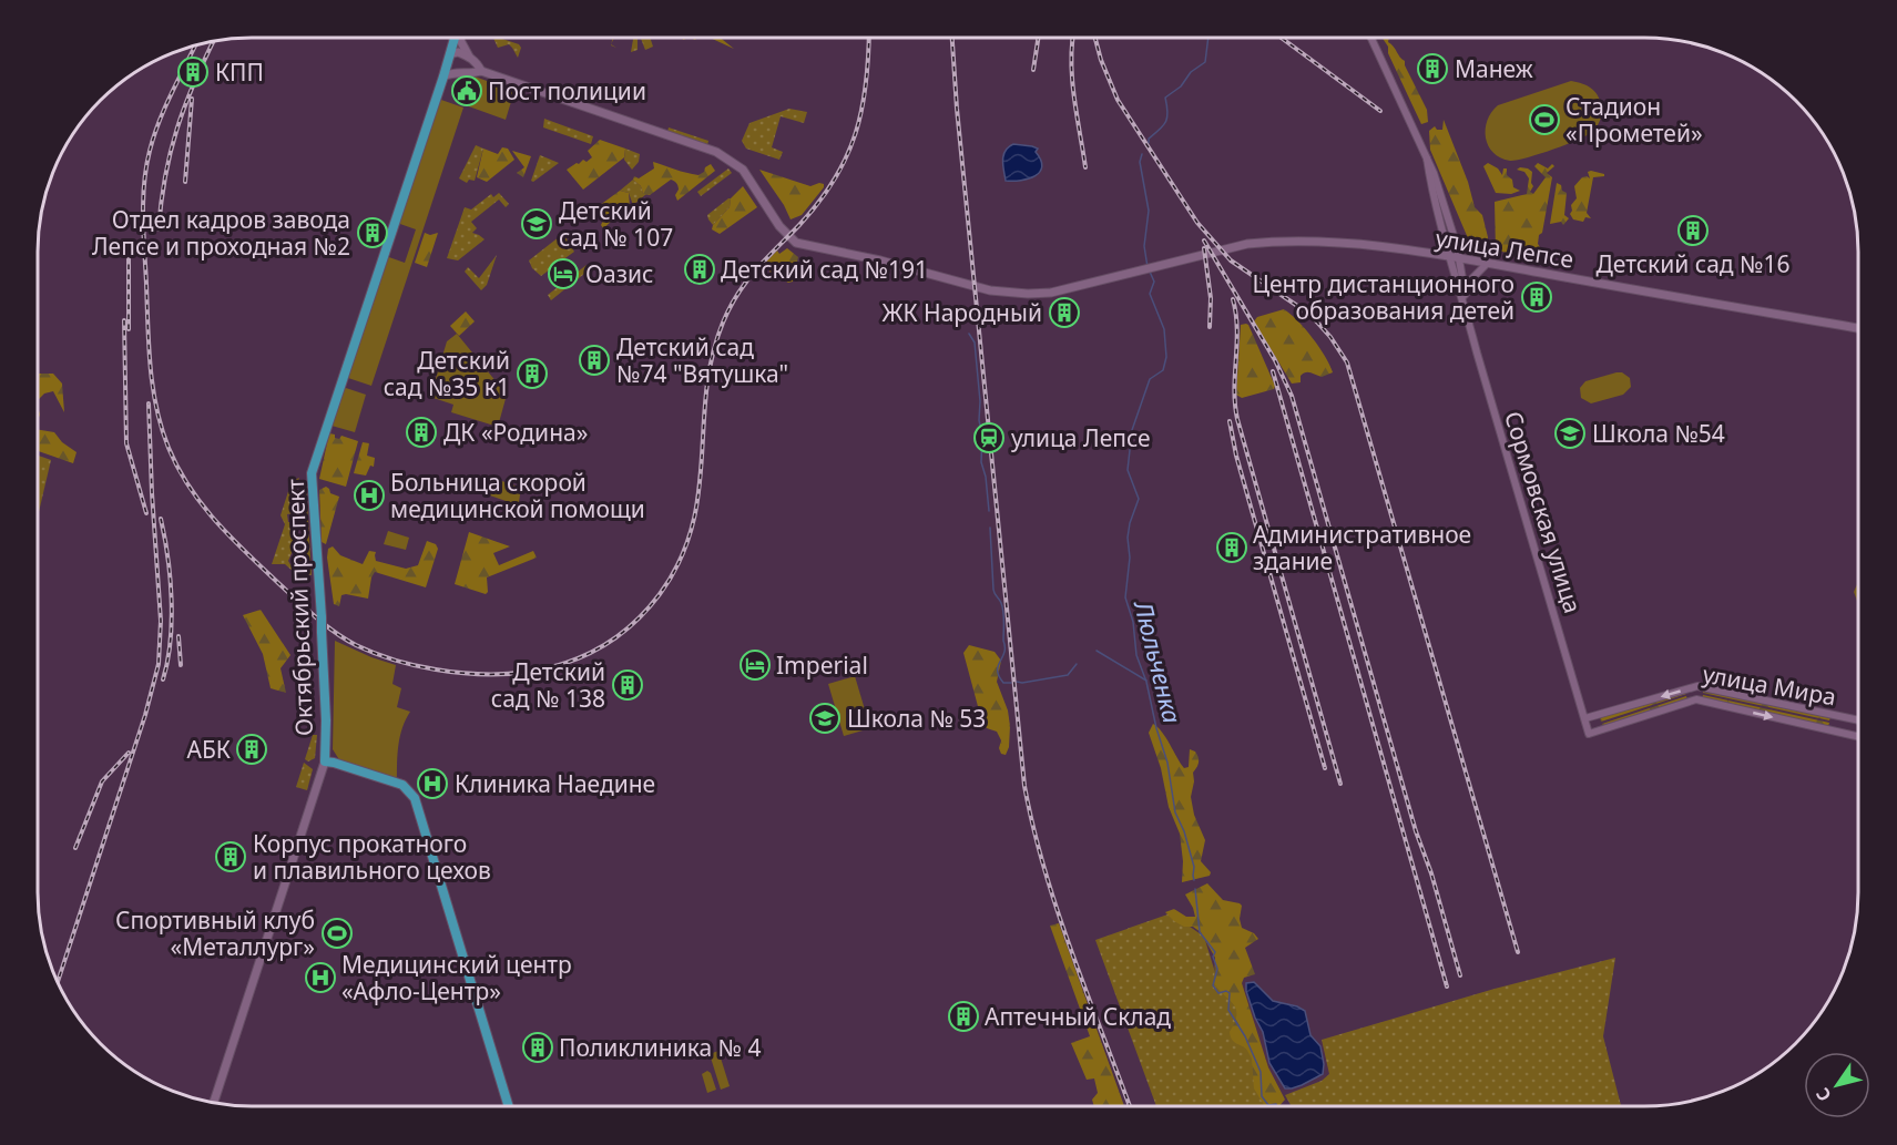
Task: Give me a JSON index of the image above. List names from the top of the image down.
{
  "streets": {
    "main road": ["улица Лепсе", "Октябрьский проспект"],
    "street": ["Сормовская улица", "улица Мира"]
  },
  "crossings": [
    ["улица Лепсе", "Сормовская улица"],
    ["улица Лепсе", "Октябрьский проспект"],
    ["Сормовская улица", "улица Мира"]
  ],
  "water": ["Люльченка"],
  "places": {
    "building": [
      "Манеж",
      "КПП",
      "Детский сад №16",
      "Отдел кадров завода Лепсе и проходная №2",
      "Детский сад №191",
      "Центр дистанционного образования детей",
      "ЖК Народный",
      "Детский сад №74 \"Вятушка\"",
      "Детский сад №35 к1",
      "ДК «Родина»",
      "Административное здание",
      "Детский сад № 138",
      "АБК",
      "Корпус прокатного и плавильного цехов",
      "Аптечный Склад",
      "Поликлиника № 4"
    ],
    "public building": ["Пост полиции"],
    "sports": ["Стадион «Прометей»", "Спортивный клуб «Металлург»"],
    "school or university": ["Детский сад № 107", "Школа №54", "Школа № 53"],
    "hotel": ["Оазис", "Imperial"],
    "station": ["улица Лепсе"],
    "hospital": ["Больница скорой медицинской помощи", "Клиника Наедине", "Медицинский центр «Афло-Центр»"]
  },
  "north": "bottom left"
}
